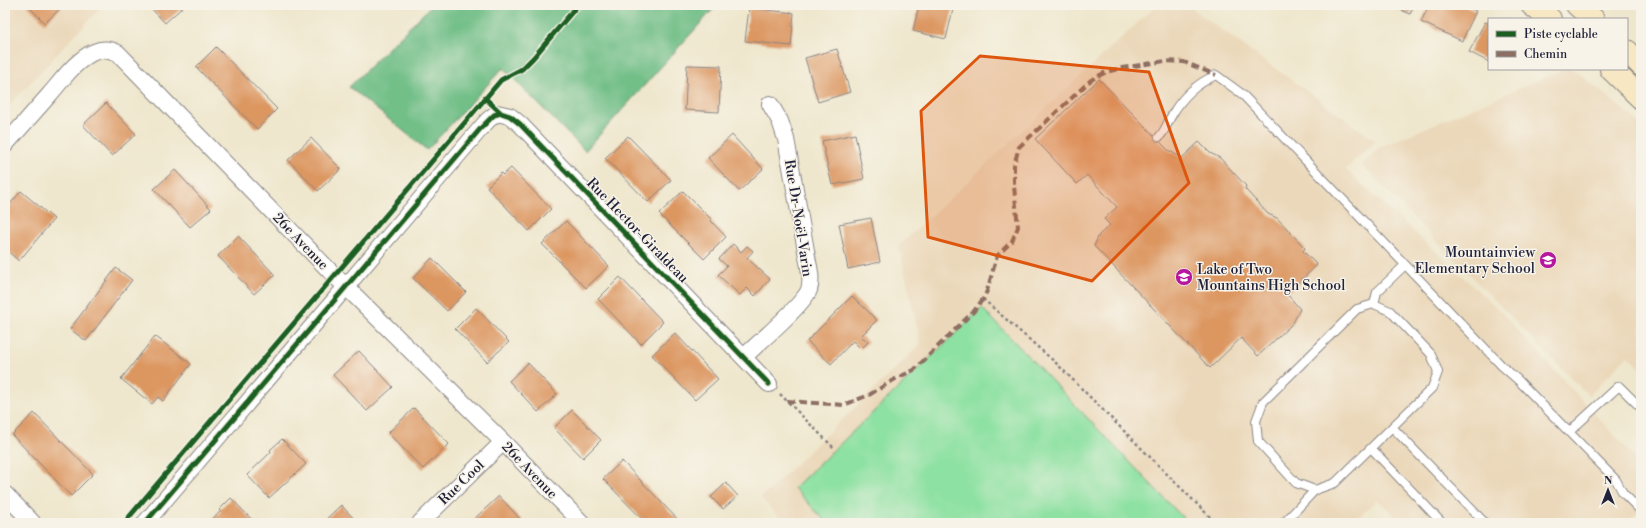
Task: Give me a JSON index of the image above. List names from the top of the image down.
{
  "streets": {
    "street": [
      "Rue Dr-Noël-Varin",
      "Rue Hector-Giraldeau",
      "26e Avenue",
      "Rue Cool"
    ]
  },
  "crossings": [
    ["Rue Dr-Noël-Varin", "Rue Hector-Giraldeau"],
    ["Rue Hector-Giraldeau", "26e Avenue"],
    ["26e Avenue", "Rue Cool"]
  ],
  "places": {
    "school or university": ["Mountainview Elementary School", "Lake of Two Mountains High School"]
  },
  "legend": ["Piste cyclable", "Chemin"],
  "north": "top"
}
